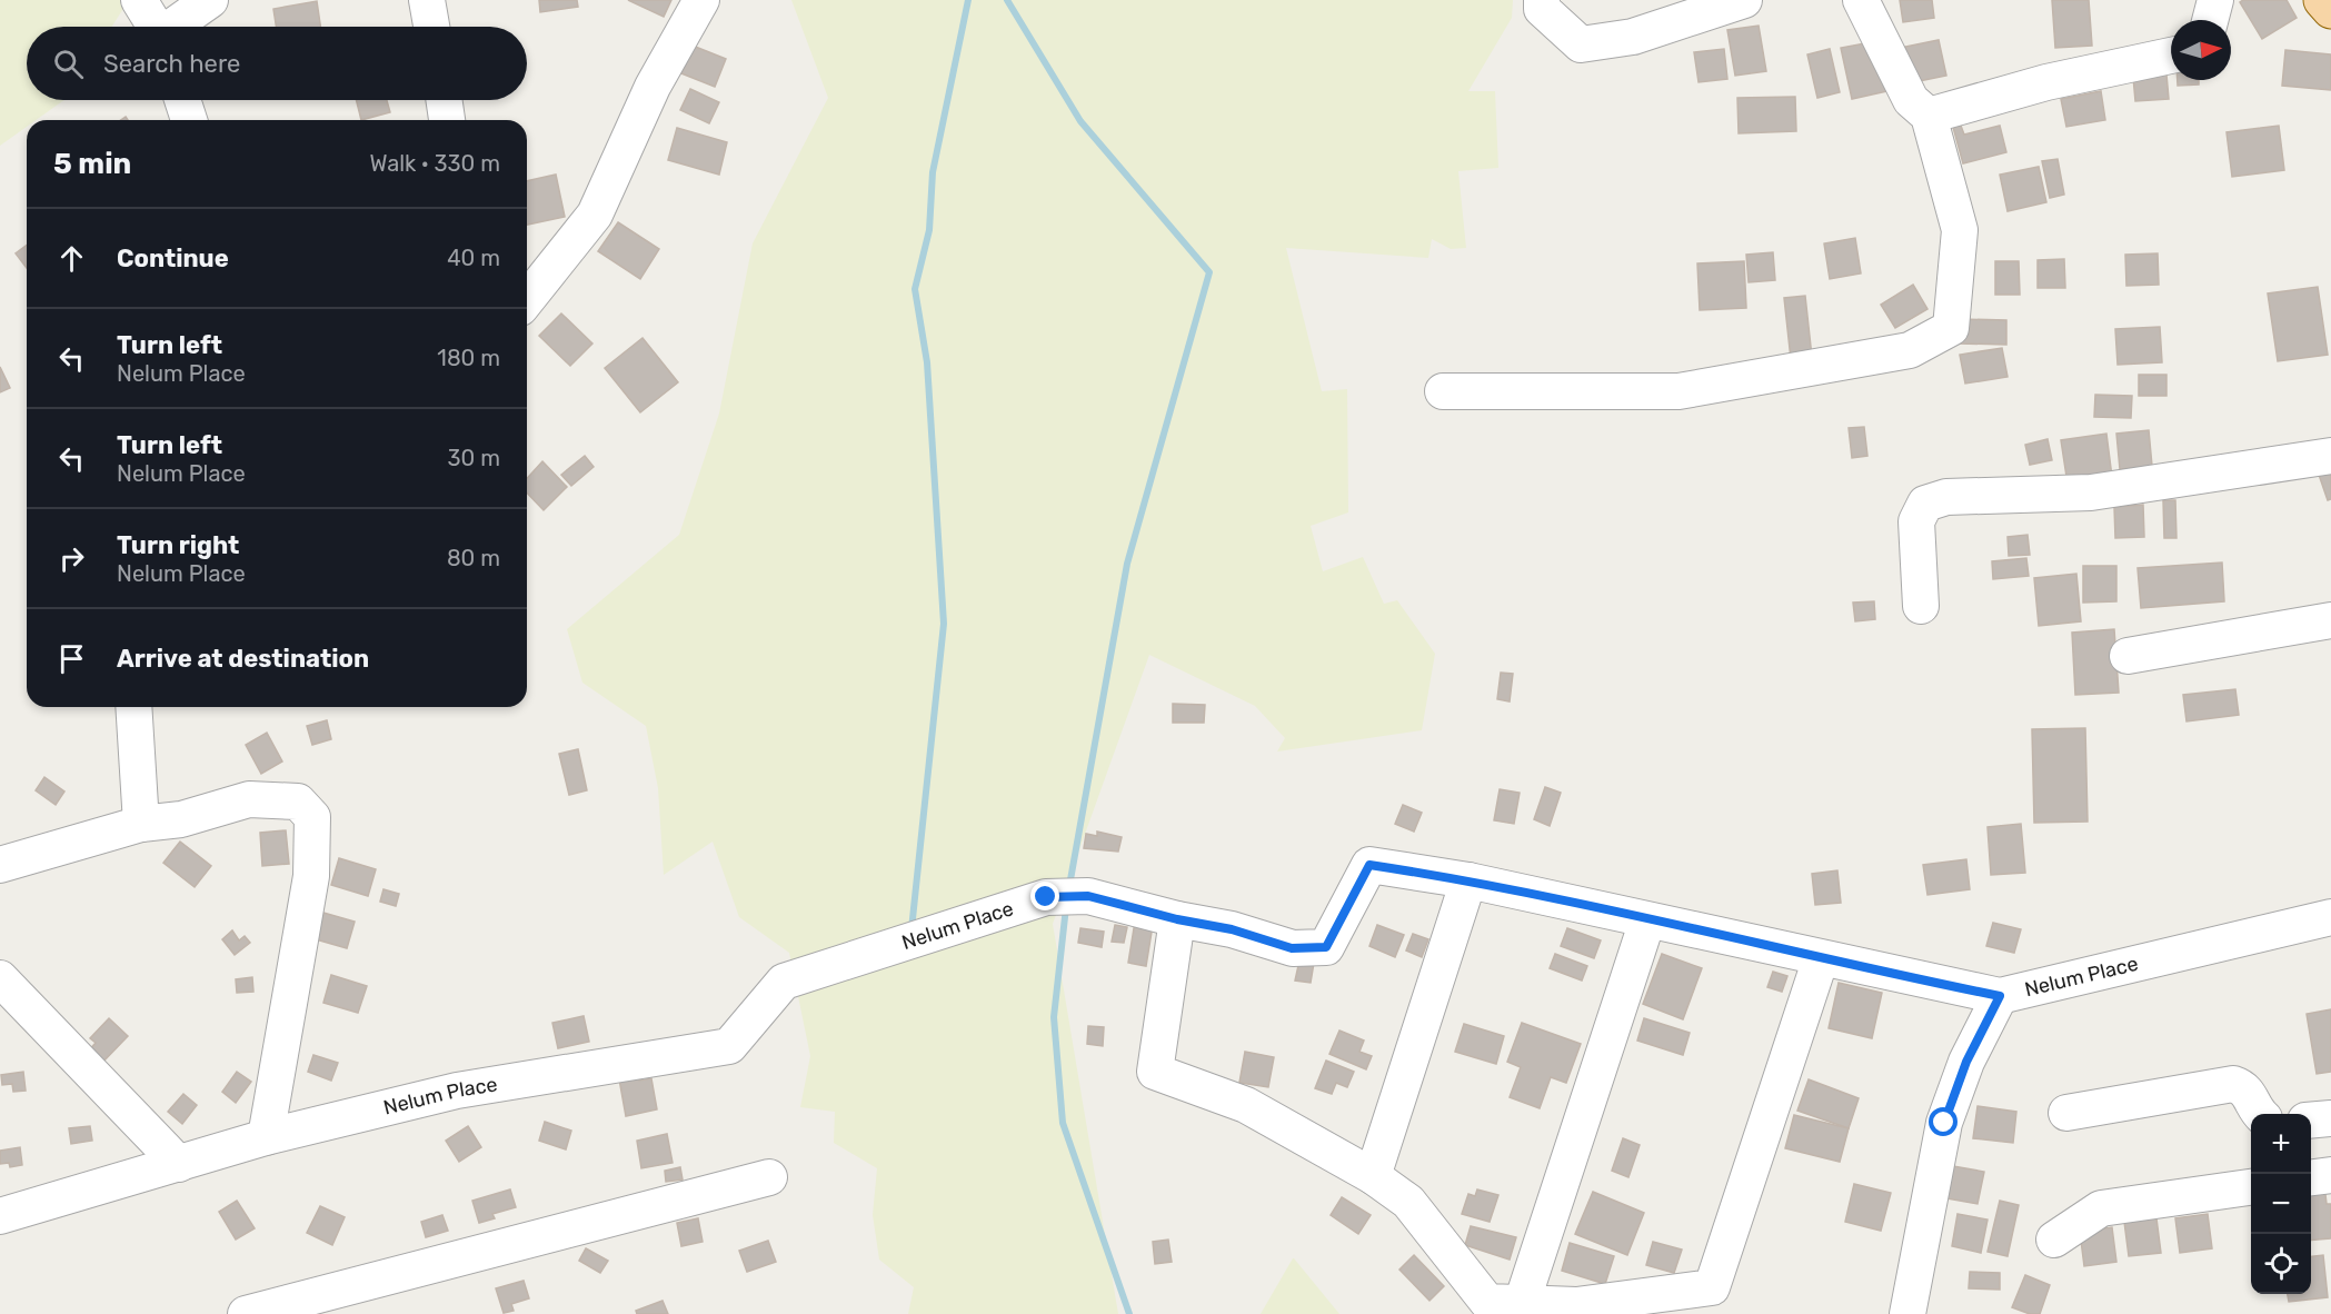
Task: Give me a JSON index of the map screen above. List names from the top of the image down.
{
  "streets": {
    "street": ["Nelum Place"]
  },
  "north": "right",
  "page": {
    "search": "Search here",
    "heading": ["5 min", "Walk · 330 m"],
    "list": [
      ["Continue", "40 m"],
      ["Turn left", "Nelum Place", "180 m"],
      ["Turn left", "Nelum Place", "30 m"],
      ["Turn right", "Nelum Place", "80 m"],
      "Arrive at destination"
    ],
    "map_buttons": ["+", "−"]
  }
}
